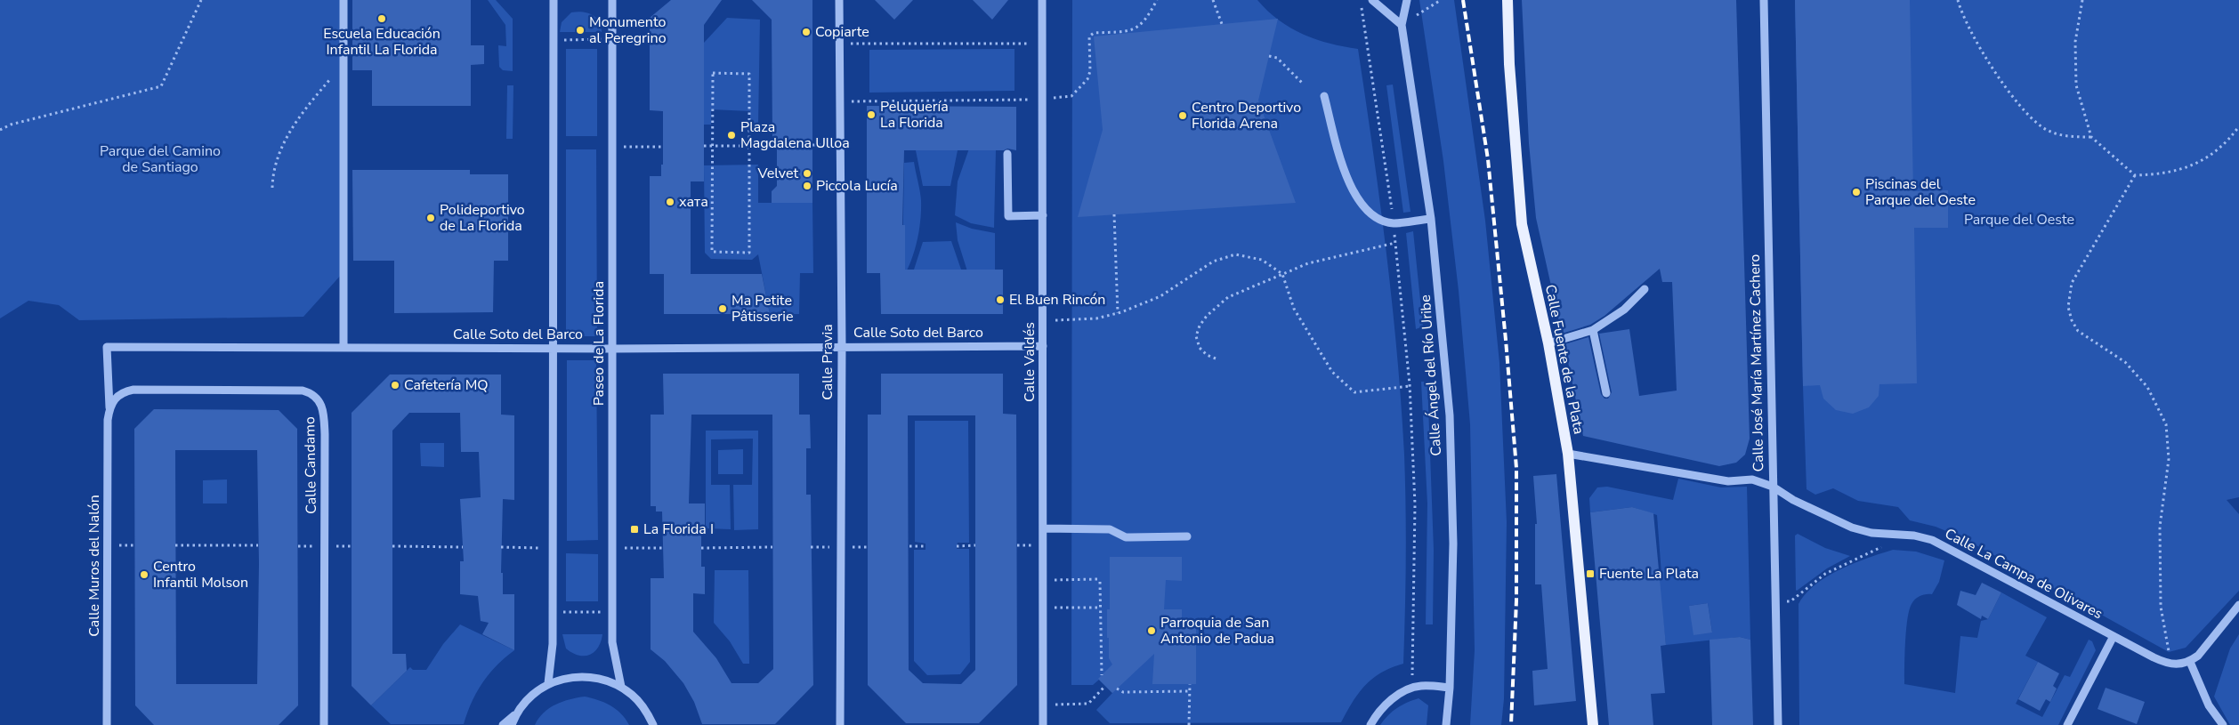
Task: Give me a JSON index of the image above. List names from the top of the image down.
{
  "streets": {
    "main road": ["Calle Fuente de la Plata"],
    "street": [
      "Calle Soto del Barco",
      "Paseo de La Florida",
      "Calle Pravia",
      "Calle Valdés",
      "Calle José María Martínez Cachero",
      "Calle Ángel del Río Uribe",
      "Calle Candamo",
      "Calle Muros del Nalón",
      "Calle La Campa de Olivares"
    ]
  },
  "crossings": [
    ["Calle Soto del Barco", "Paseo de La Florida"],
    ["Calle Soto del Barco", "Calle Pravia"],
    ["Calle Soto del Barco", "Calle Valdés"],
    ["Calle Soto del Barco", "Calle Candamo"],
    ["Calle Soto del Barco", "Calle Muros del Nalón"],
    ["Calle Fuente de la Plata", "Calle La Campa de Olivares"],
    ["Calle José María Martínez Cachero", "Calle La Campa de Olivares"],
    ["Calle Candamo", "Calle Muros del Nalón"]
  ],
  "parks": ["Parque del Camino de Santiago", "Parque del Oeste"],
  "places": {
    "other": [
      "Escuela Educación Infantil La Florida",
      "Monumento al Peregrino",
      "Copiarte",
      "Peluquería La Florida",
      "Centro Deportivo Florida Arena",
      "Plaza Magdalena Ulloa",
      "Velvet",
      "Piccola Lucía",
      "Piscinas del Parque del Oeste",
      "хата",
      "Polideportivo de La Florida",
      "El Buen Rincón",
      "Ma Petite Pâtisserie",
      "Cafetería MQ",
      "Centro Infantil Molson",
      "Parroquia de San Antonio de Padua"
    ],
    "transit": ["La Florida I", "Fuente La Plata"]
  }
}
